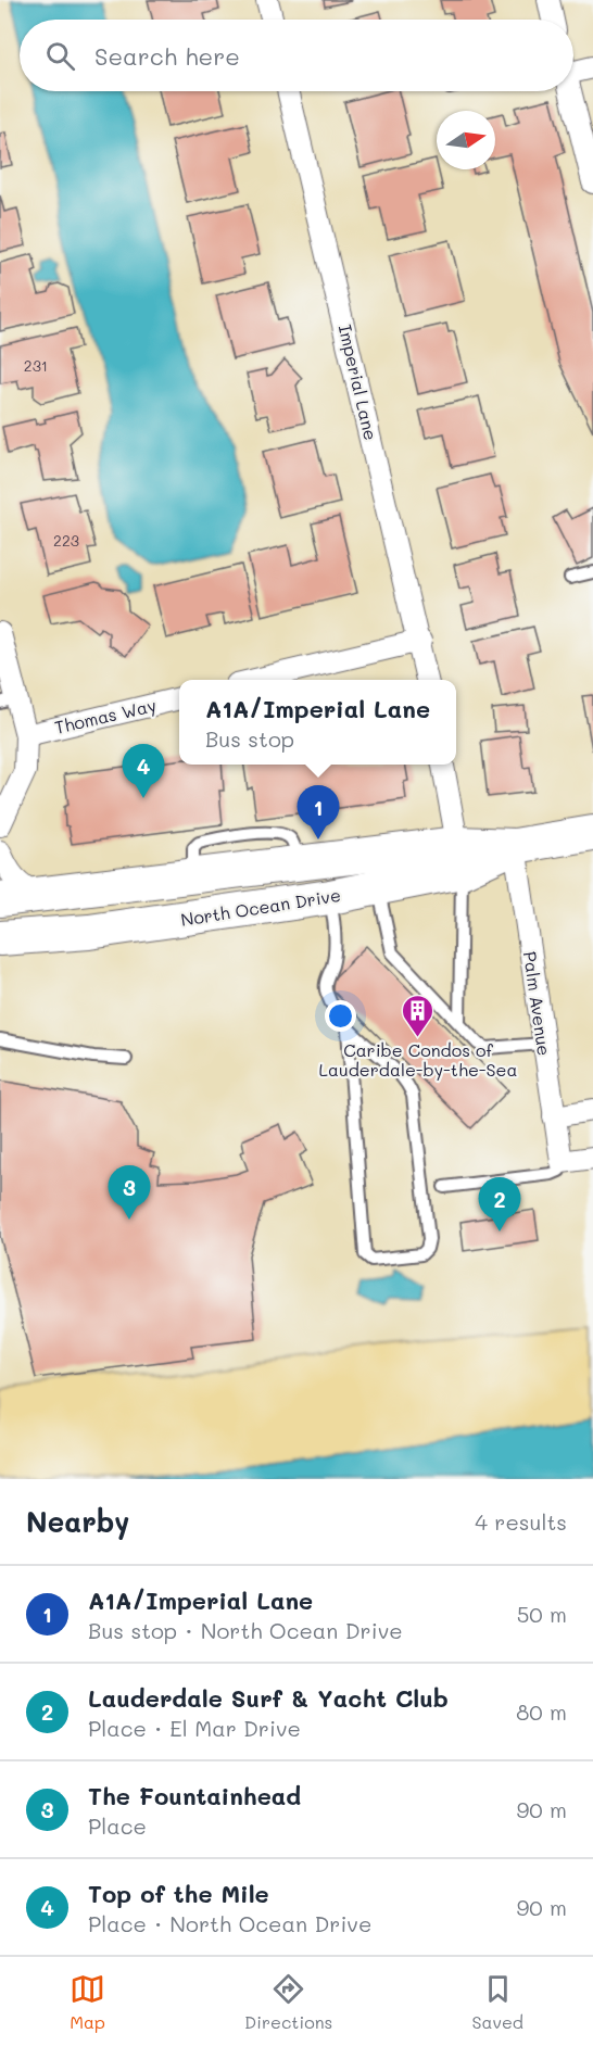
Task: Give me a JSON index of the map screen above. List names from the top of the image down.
{
  "streets": {
    "main road": ["North Ocean Drive"],
    "street": ["Imperial Lane", "Thomas Way", "Palm Avenue"]
  },
  "crossings": [
    ["North Ocean Drive", "Palm Avenue"]
  ],
  "places": {
    "building": ["Caribe Condos of Lauderdale-by-the-Sea"]
  },
  "house_numbers": ["231", "223"],
  "north": "right",
  "page": {
    "search": "Search here",
    "popup": ["A1A/Imperial Lane", "Bus stop"],
    "pins": [
      "4",
      "1",
      "3",
      "2"
    ],
    "heading": ["Nearby", "4 results"],
    "list": [
      {
        "mark": "1",
        "name": "A1A/Imperial Lane",
        "note": "Bus stop · North Ocean Drive",
        "value": "50 m"
      },
      {
        "mark": "2",
        "name": "Lauderdale Surf & Yacht Club",
        "note": "Place · El Mar Drive",
        "value": "80 m"
      },
      {
        "mark": "3",
        "name": "The Fountainhead",
        "note": "Place",
        "value": "90 m"
      },
      {
        "mark": "4",
        "name": "Top of the Mile",
        "note": "Place · North Ocean Drive",
        "value": "90 m"
      }
    ],
    "nav": ["Map", "Directions", "Saved"]
  }
}
